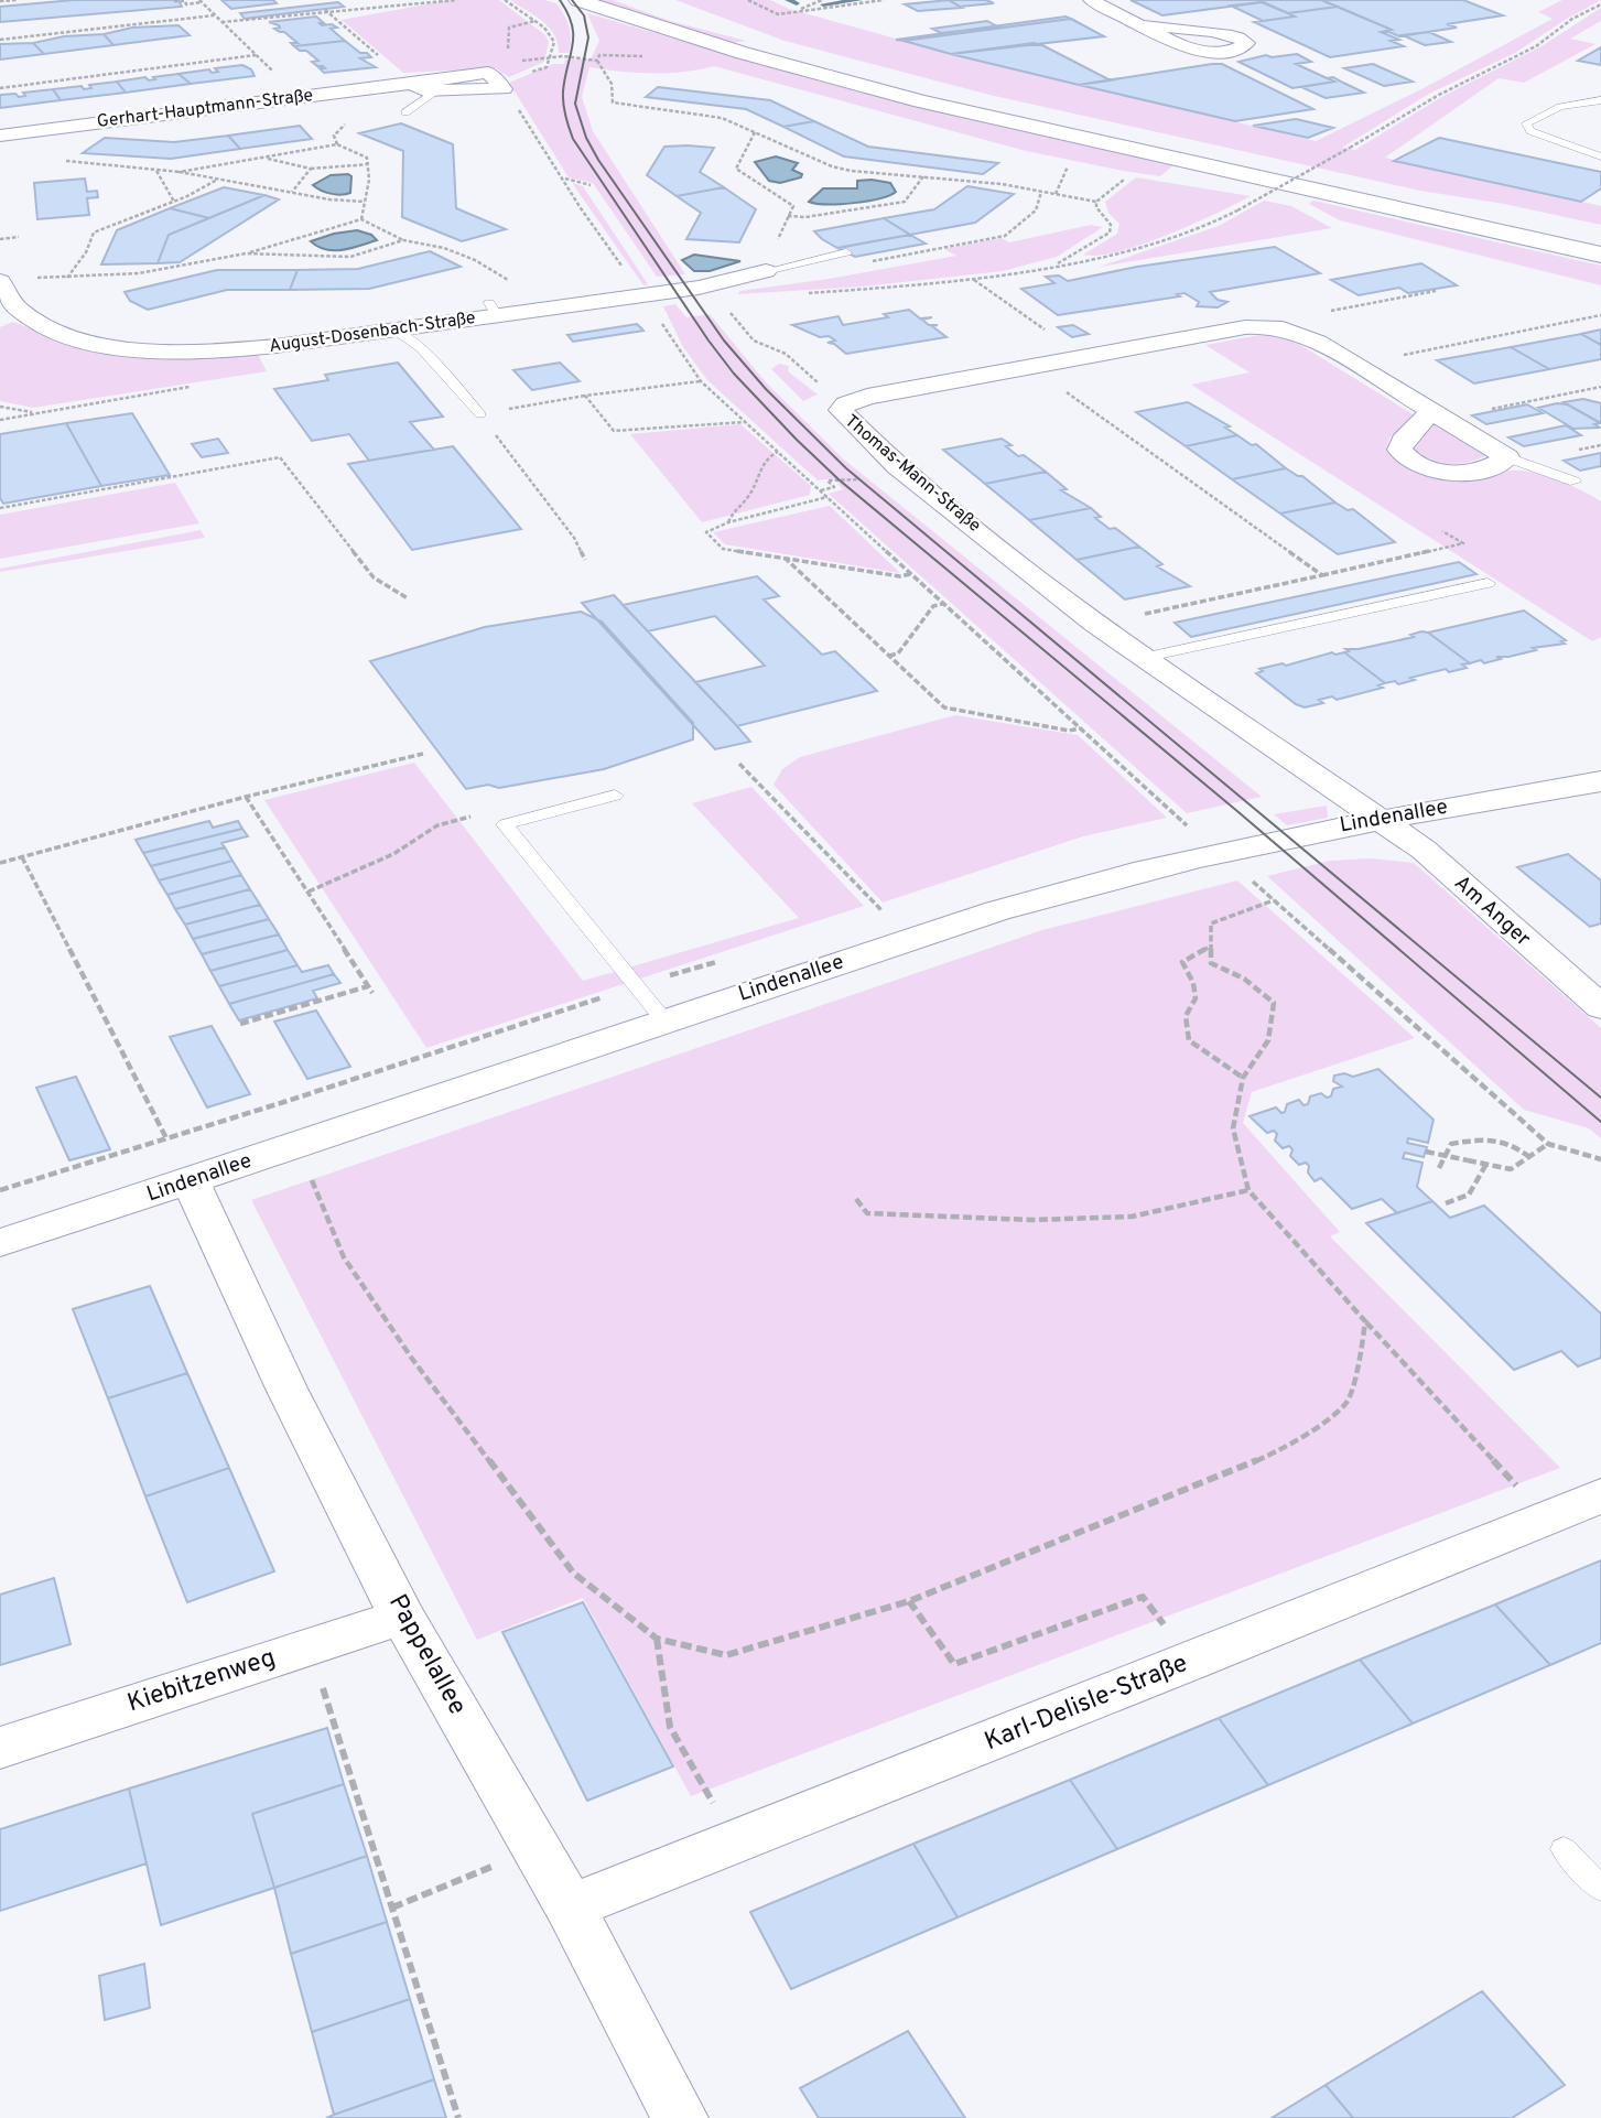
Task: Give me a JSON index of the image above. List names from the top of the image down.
{
  "streets": {
    "street": [
      "Gerhart-Hauptmann-Straße",
      "August-Dosenbach-Straße",
      "Thomas-Mann-Straße",
      "Lindenallee",
      "Am Anger",
      "Pappelallee",
      "Kiebitzenweg",
      "Karl-Delisle-Straße"
    ]
  },
  "crossings": [
    ["Thomas-Mann-Straße", "Lindenallee"],
    ["Thomas-Mann-Straße", "Am Anger"],
    ["Lindenallee", "Am Anger"],
    ["Lindenallee", "Pappelallee"],
    ["Pappelallee", "Kiebitzenweg"],
    ["Pappelallee", "Karl-Delisle-Straße"]
  ]
}
